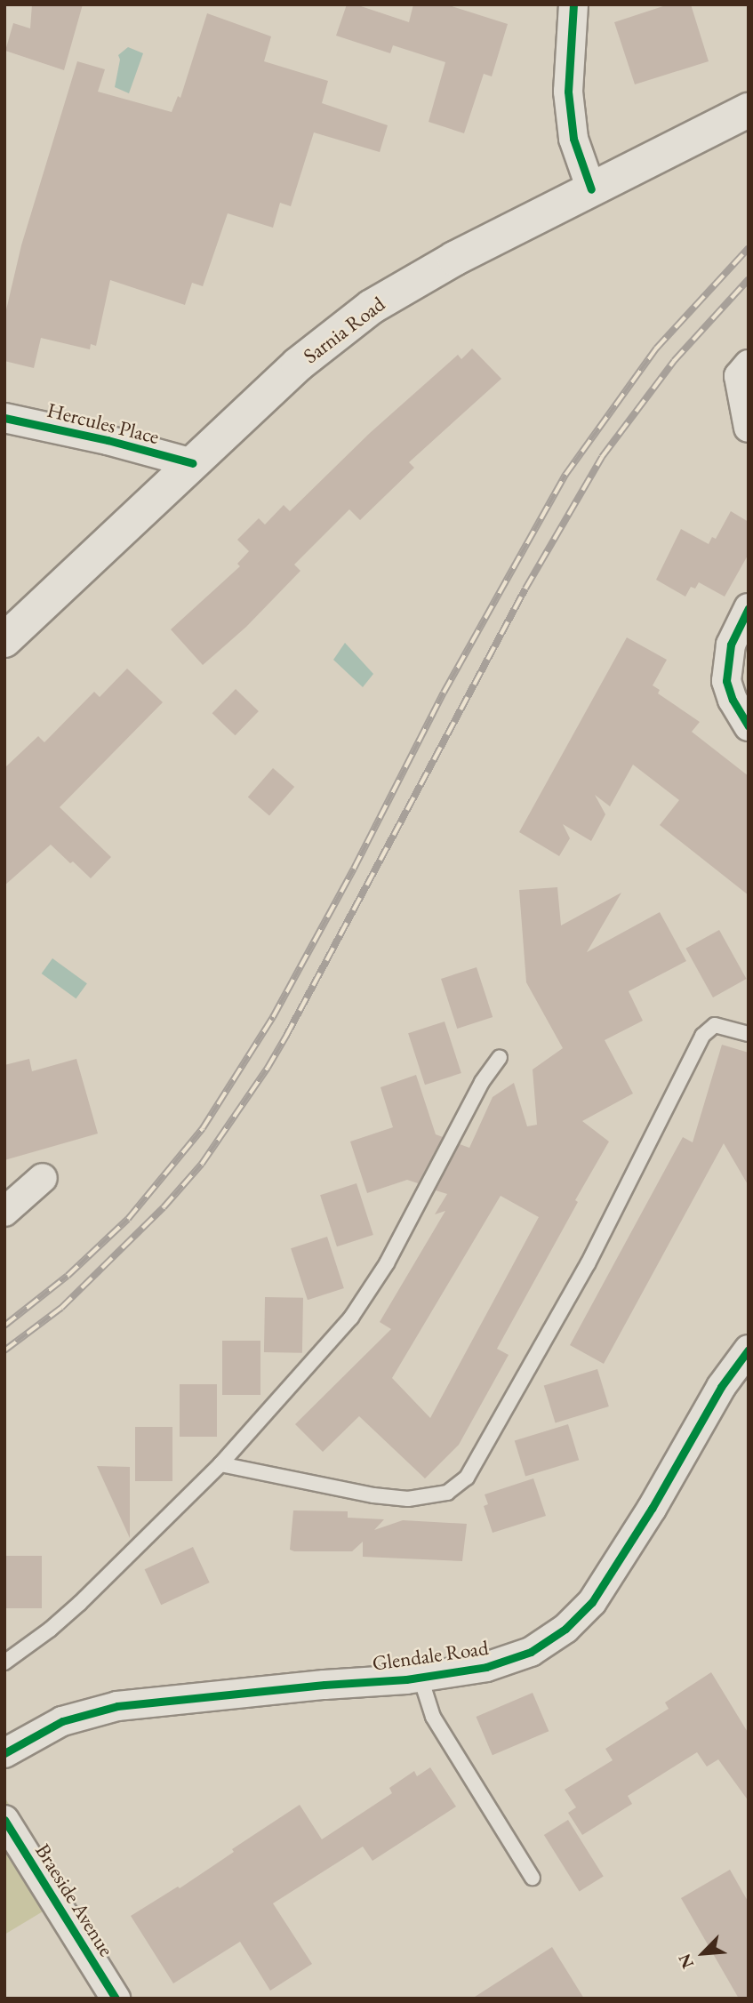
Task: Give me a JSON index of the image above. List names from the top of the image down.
{
  "streets": {
    "main road": ["Sarnia Road"],
    "street": ["Hercules Place", "Glendale Road", "Braeside Avenue"]
  },
  "crossings": [
    ["Sarnia Road", "Hercules Place"]
  ],
  "north": "bottom left"
}
